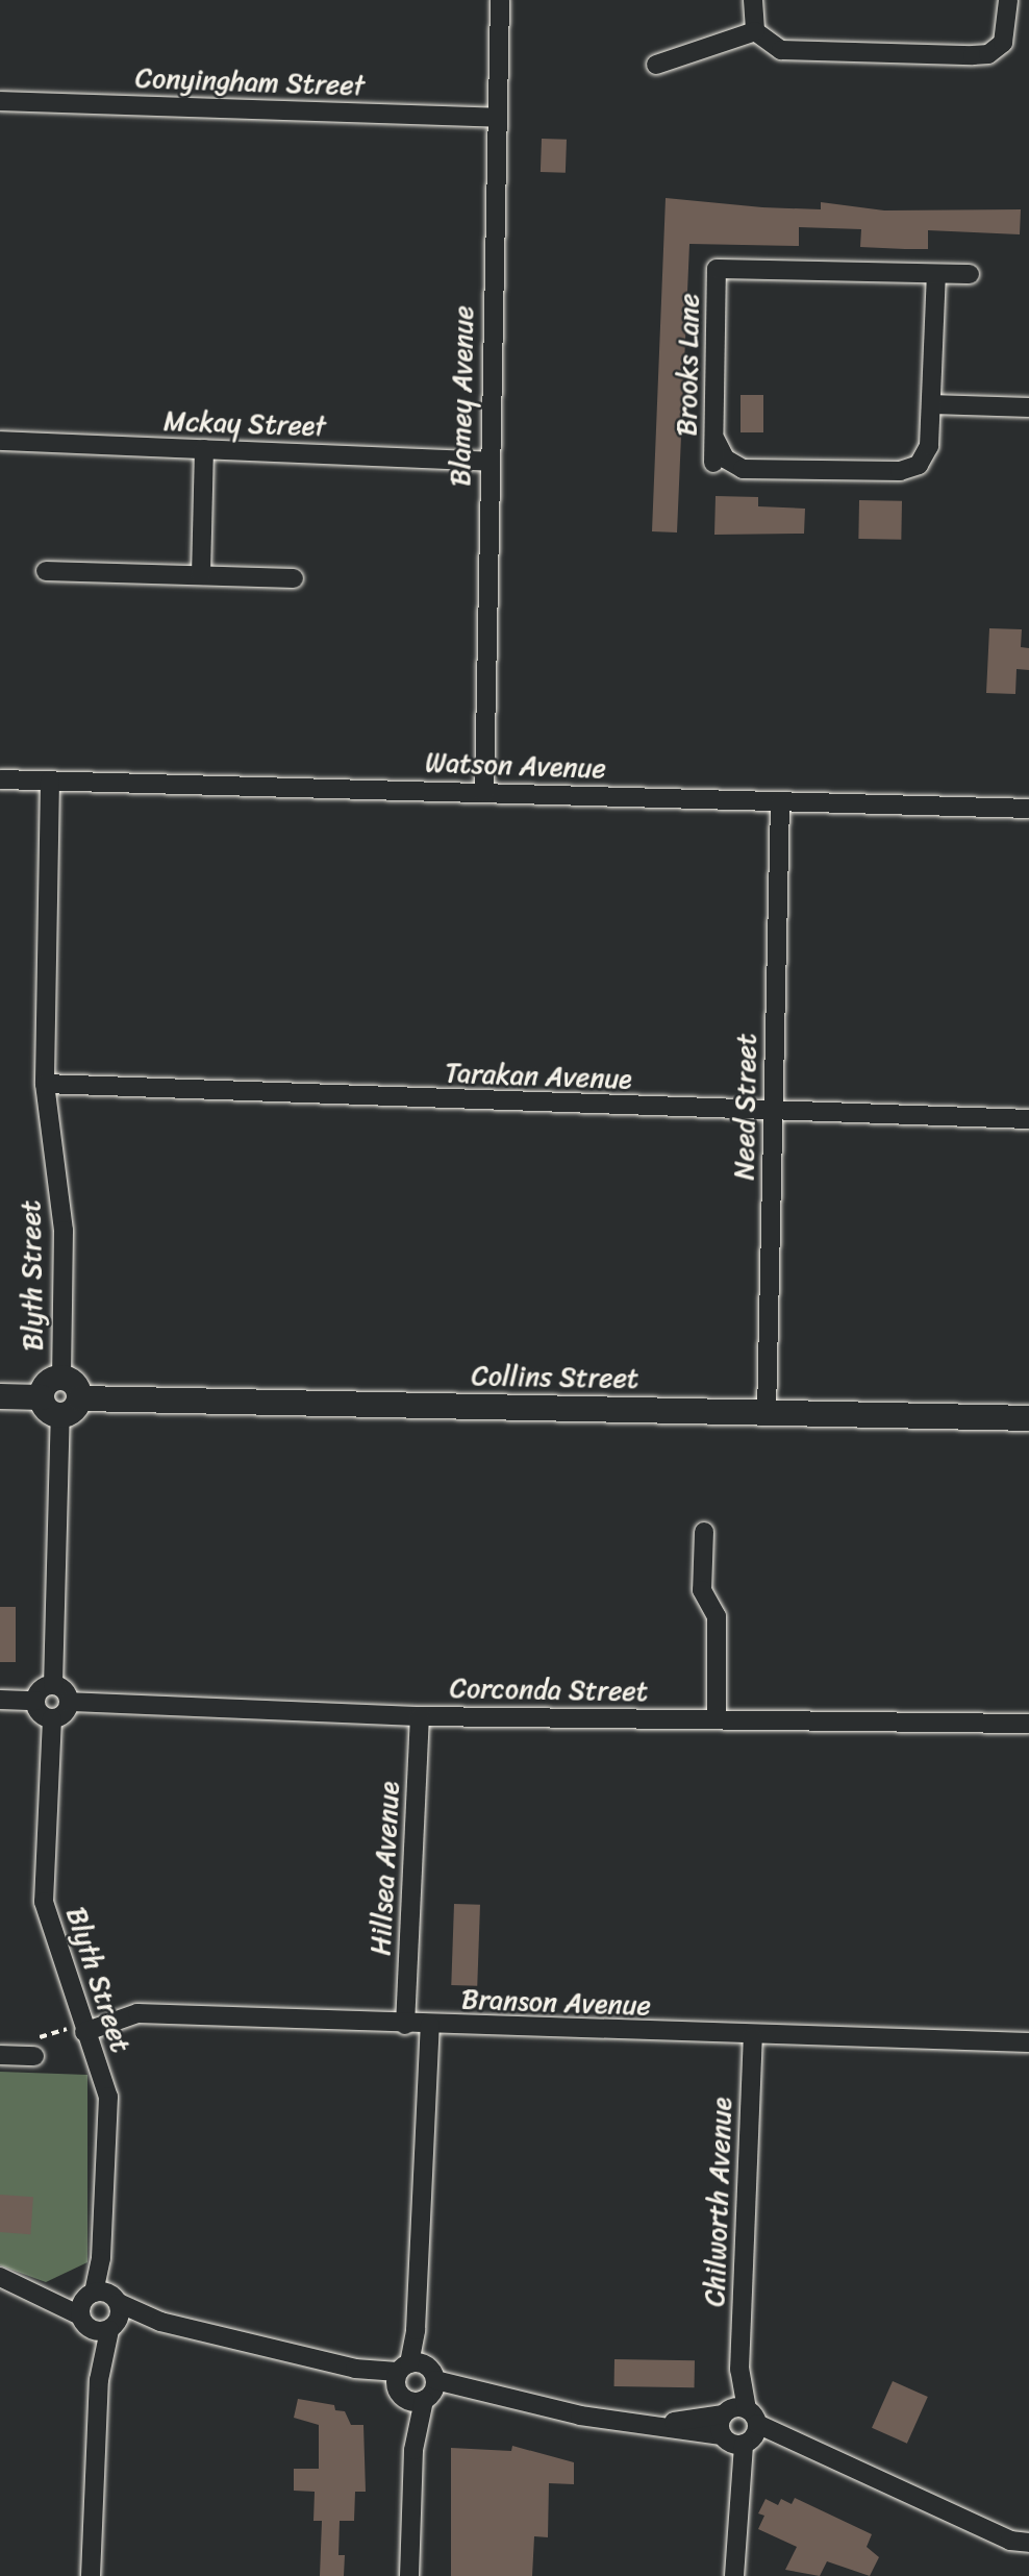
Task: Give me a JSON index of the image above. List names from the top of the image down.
{
  "streets": {
    "street": [
      "Conyingham Street",
      "Brooks Lane",
      "Blamey Avenue",
      "Mckay Street",
      "Watson Avenue",
      "Tarakan Avenue",
      "Need Street",
      "Blyth Street",
      "Collins Street",
      "Corconda Street",
      "Hillsea Avenue",
      "Branson Avenue",
      "Chilworth Avenue"
    ]
  },
  "crossings": [
    ["Conyingham Street", "Blamey Avenue"],
    ["Blamey Avenue", "Mckay Street"],
    ["Blamey Avenue", "Watson Avenue"],
    ["Watson Avenue", "Need Street"],
    ["Watson Avenue", "Blyth Street"],
    ["Tarakan Avenue", "Need Street"],
    ["Tarakan Avenue", "Blyth Street"],
    ["Need Street", "Collins Street"],
    ["Blyth Street", "Collins Street"],
    ["Blyth Street", "Corconda Street"],
    ["Blyth Street", "Branson Avenue"],
    ["Corconda Street", "Hillsea Avenue"],
    ["Hillsea Avenue", "Branson Avenue"],
    ["Branson Avenue", "Chilworth Avenue"]
  ]
}
